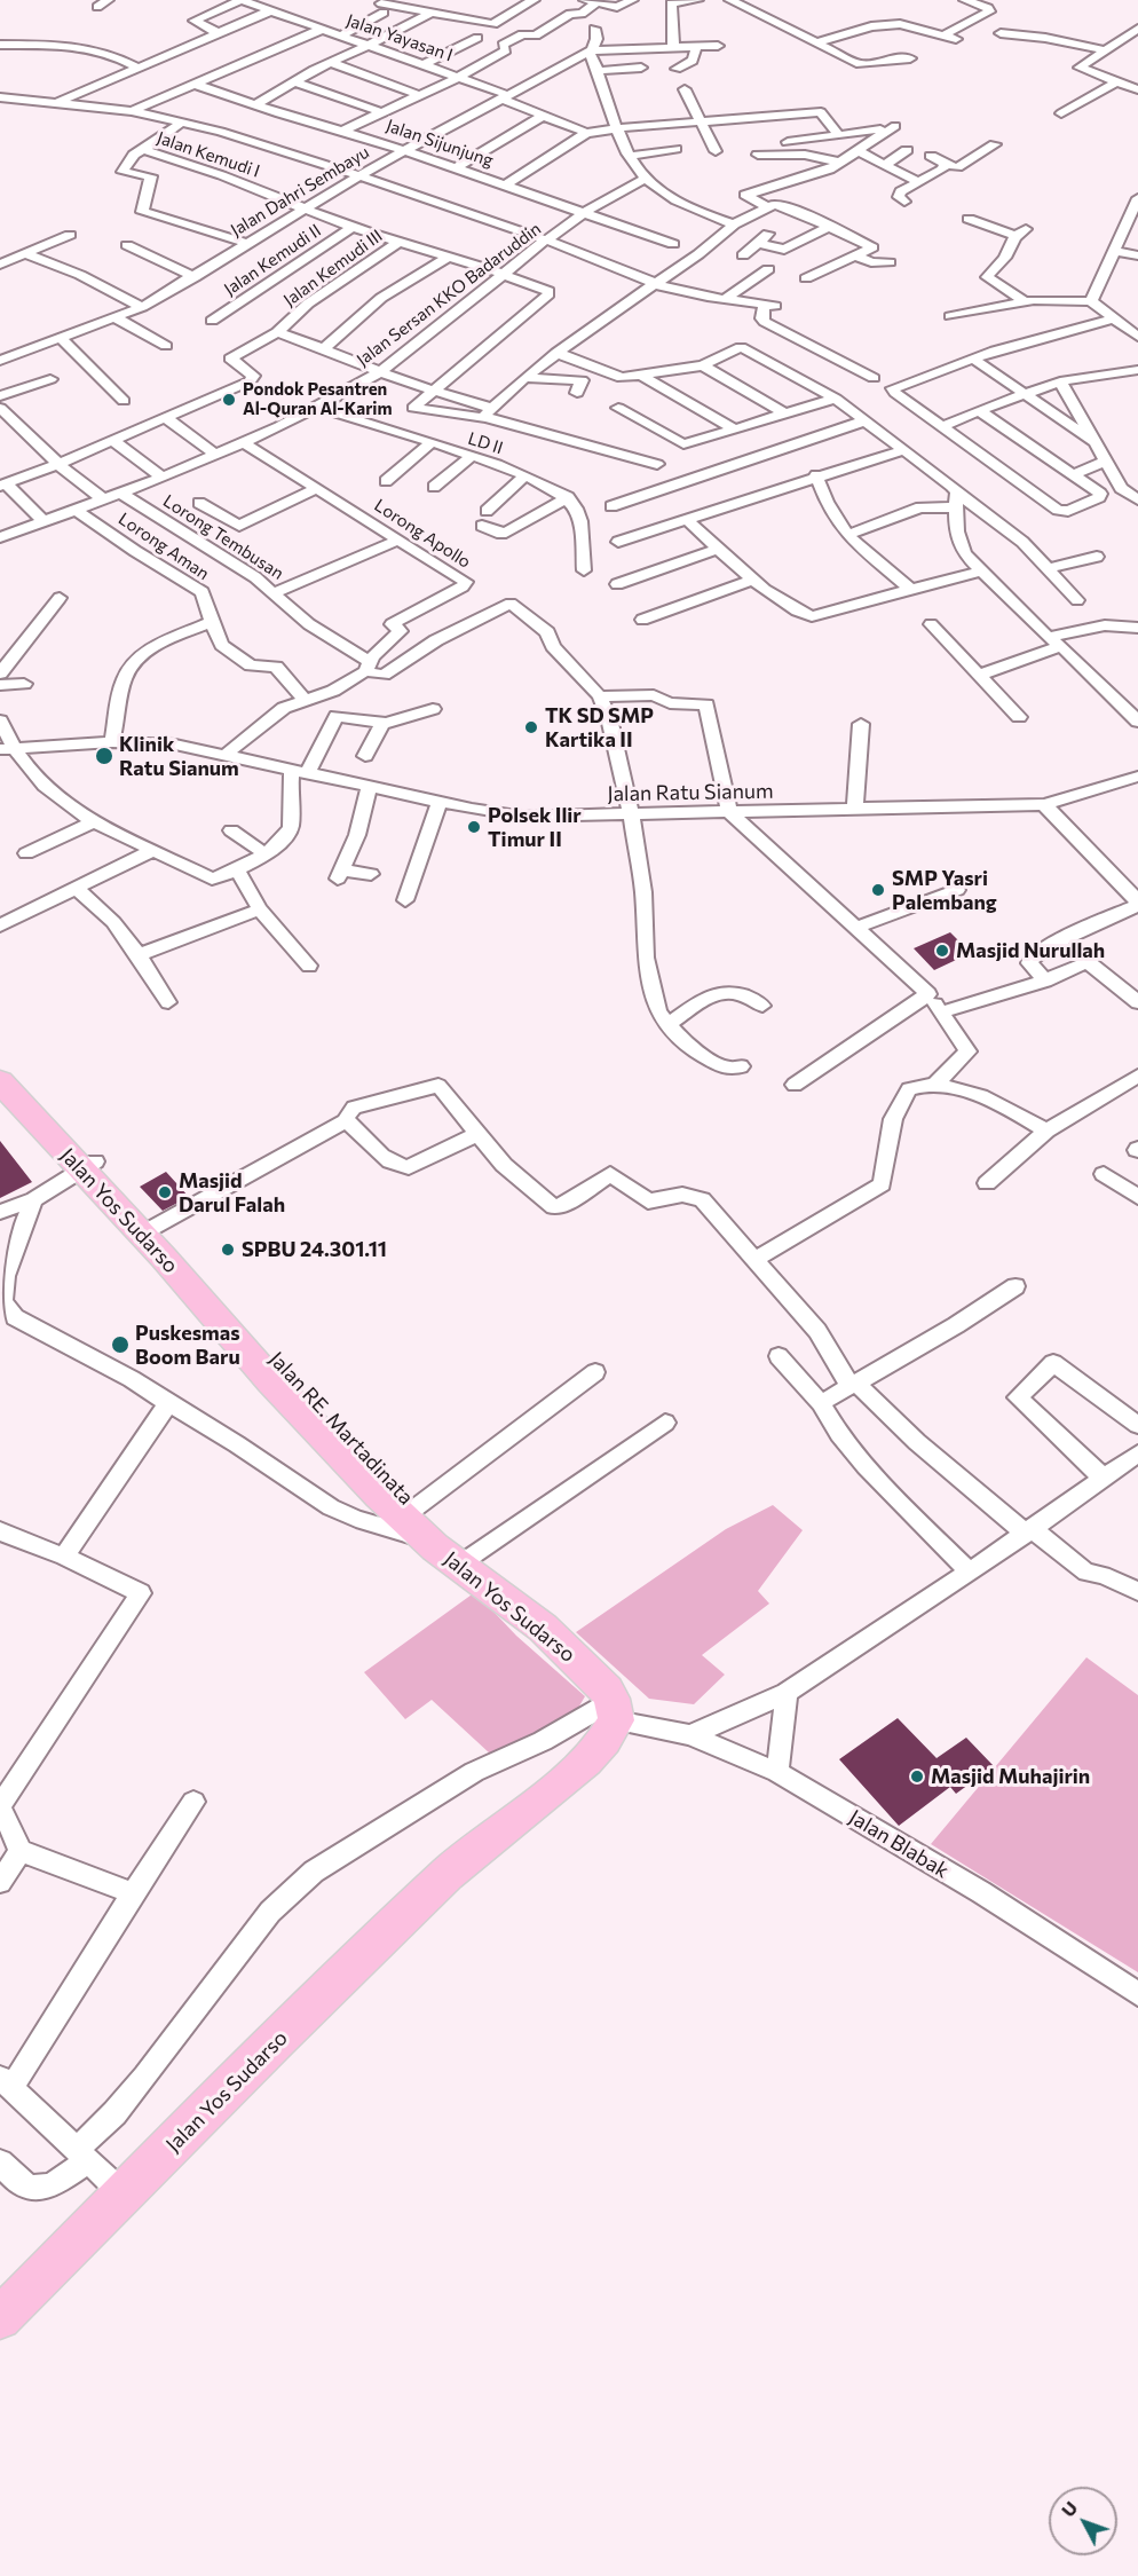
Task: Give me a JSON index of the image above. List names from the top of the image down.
{
  "streets": {
    "highway": ["Jalan Yos Sudarso", "Jalan RE. Martadinata"],
    "street": [
      "Jalan Yayasan I",
      "Jalan Sijunjung",
      "Jalan Kemudi I",
      "Jalan Dahri Sembayu",
      "Jalan Kemudi II",
      "Jalan Kemudi III",
      "Jalan Sersan KKO Badaruddin",
      "LD II",
      "Lorong Apollo",
      "Lorong Tembusan",
      "Lorong Aman",
      "Jalan Ratu Sianum",
      "Jalan Blabak"
    ]
  },
  "crossings": [
    ["Jalan Yayasan I", "Jalan Dahri Sembayu"],
    ["Jalan Sijunjung", "Jalan Dahri Sembayu"],
    ["Jalan Sijunjung", "Jalan Sersan KKO Badaruddin"],
    ["Jalan Kemudi I", "Jalan Dahri Sembayu"],
    ["Jalan Kemudi I", "Jalan Kemudi II"],
    ["Jalan Kemudi I", "Jalan Kemudi III"],
    ["Jalan Kemudi I", "Jalan Sersan KKO Badaruddin"],
    ["Jalan Kemudi III", "Jalan Sersan KKO Badaruddin"],
    ["Jalan Sersan KKO Badaruddin", "LD II"],
    ["Jalan Sersan KKO Badaruddin", "Lorong Apollo"],
    ["Jalan Sersan KKO Badaruddin", "Lorong Tembusan"],
    ["Jalan Sersan KKO Badaruddin", "Lorong Aman"],
    ["Lorong Apollo", "Lorong Tembusan"],
    ["Jalan Yos Sudarso", "Jalan RE. Martadinata"],
    ["Jalan Yos Sudarso", "Jalan Blabak"]
  ],
  "places": [
    "Pondok Pesantren Al-Quran Al-Karim",
    "TK SD SMP Kartika II",
    "Klinik Ratu Sianum",
    "Polsek Ilir Timur II",
    "SMP Yasri Palembang",
    "Masjid Nurullah",
    "Masjid Darul Falah",
    "SPBU 24.301.11",
    "Puskesmas Boom Baru",
    "Masjid Muhajirin"
  ],
  "north": "top left"
}
